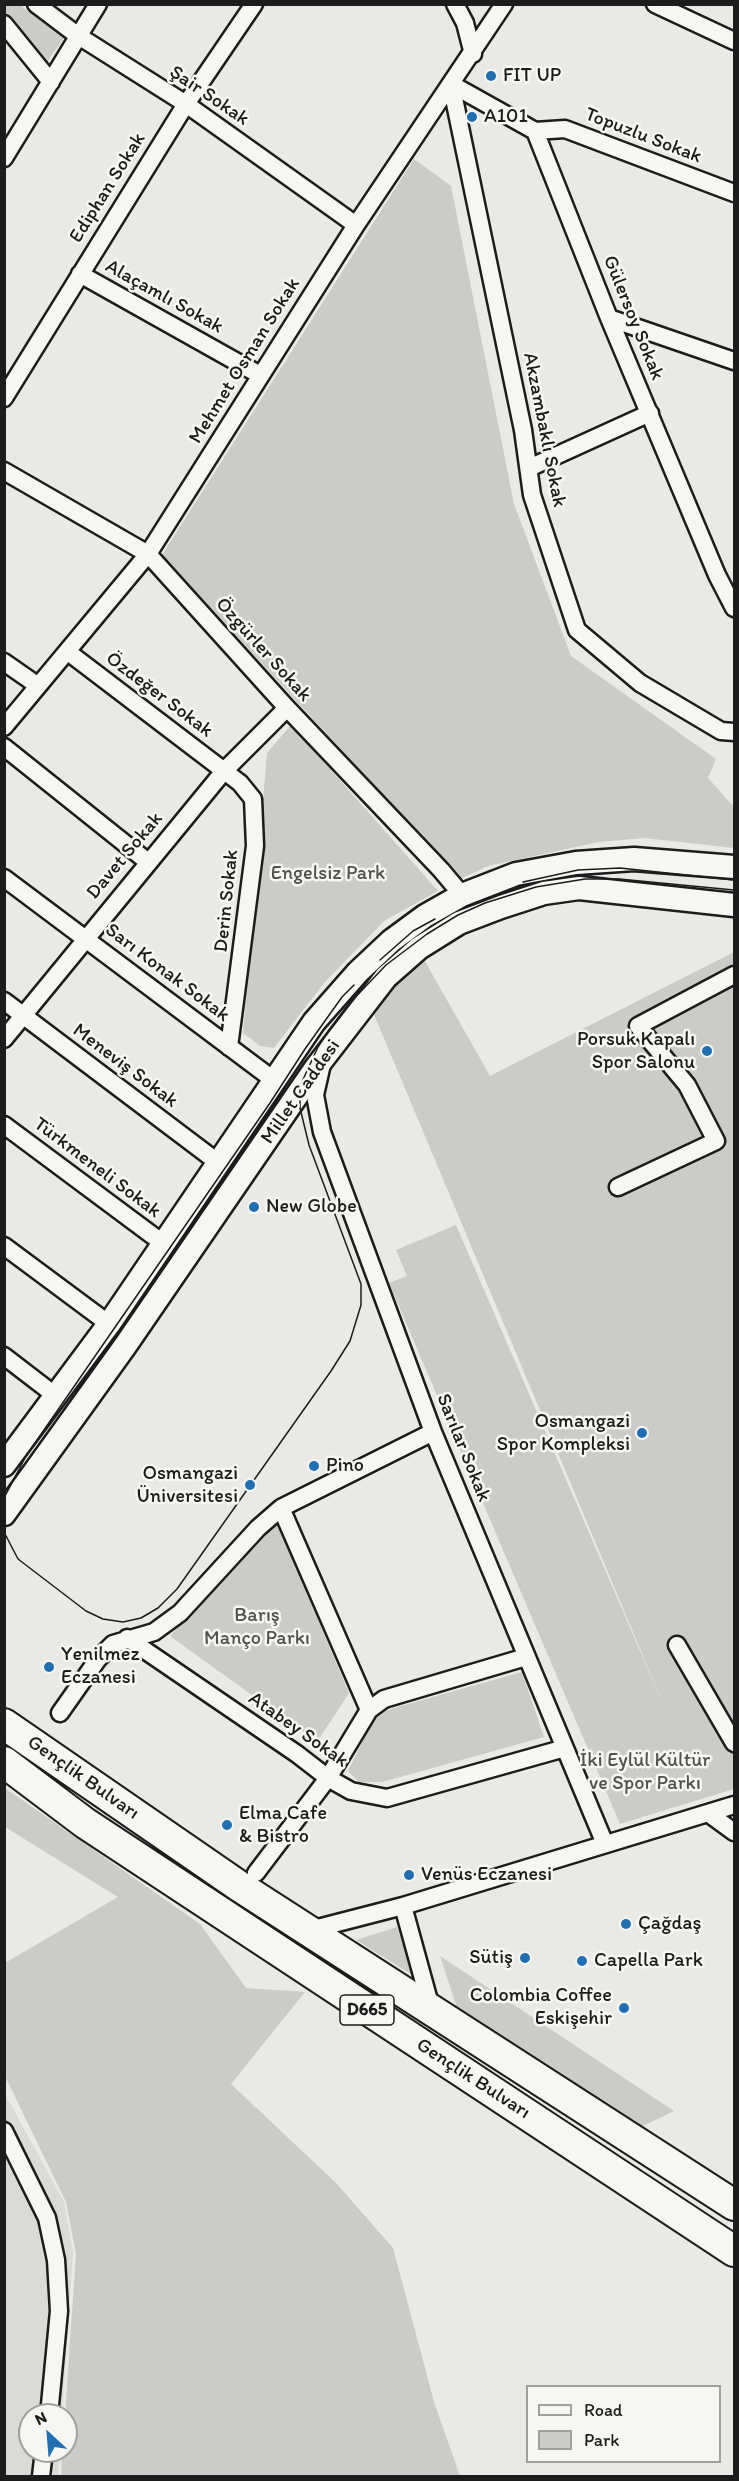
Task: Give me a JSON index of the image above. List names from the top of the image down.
{
  "streets": {
    "highway": ["Gençlik Bulvarı", "D665"],
    "main road": ["Millet Caddesi"],
    "street": [
      "Şair Sokak",
      "Topuzlu Sokak",
      "Ediphan Sokak",
      "Alaçamlı Sokak",
      "Gülersoy Sokak",
      "Mehmet Osman Sokak",
      "Akzambaklı Sokak",
      "Özgürler Sokak",
      "Özdeğer Sokak",
      "Davet Sokak",
      "Derin Sokak",
      "Sarı Konak Sokak",
      "Meneviş Sokak",
      "Türkmeneli Sokak",
      "Sarılar Sokak",
      "Atabey Sokak"
    ]
  },
  "crossings": [
    ["Şair Sokak", "Ediphan Sokak"],
    ["Şair Sokak", "Mehmet Osman Sokak"],
    ["Topuzlu Sokak", "Gülersoy Sokak"],
    ["Ediphan Sokak", "Alaçamlı Sokak"],
    ["Alaçamlı Sokak", "Mehmet Osman Sokak"],
    ["Mehmet Osman Sokak", "Akzambaklı Sokak"],
    ["Mehmet Osman Sokak", "Özgürler Sokak"],
    ["Mehmet Osman Sokak", "Özdeğer Sokak"],
    ["Özgürler Sokak", "Davet Sokak"],
    ["Özgürler Sokak", "Millet Caddesi"],
    ["Özdeğer Sokak", "Davet Sokak"],
    ["Özdeğer Sokak", "Derin Sokak"],
    ["Davet Sokak", "Derin Sokak"],
    ["Davet Sokak", "Sarı Konak Sokak"],
    ["Davet Sokak", "Meneviş Sokak"],
    ["Derin Sokak", "Sarı Konak Sokak"],
    ["Sarı Konak Sokak", "Millet Caddesi"],
    ["Meneviş Sokak", "Millet Caddesi"],
    ["Millet Caddesi", "Türkmeneli Sokak"],
    ["Millet Caddesi", "Sarılar Sokak"],
    ["Sarılar Sokak", "Atabey Sokak"]
  ],
  "parks": ["Engelsiz Park", "Barış Manço Parkı", "İki Eylül Kültür ve Spor Parkı"],
  "places": [
    "FIT UP",
    "A101",
    "Porsuk Kapalı Spor Salonu",
    "New Globe",
    "Osmangazi Spor Kompleksi",
    "Pino",
    "Osmangazi Üniversitesi",
    "Yenilmez Eczanesi",
    "Elma Cafe & Bistro",
    "Venüs Eczanesi",
    "Çağdaş",
    "Sütiş",
    "Capella Park",
    "Colombia Coffee Eskişehir"
  ],
  "legend": ["Road", "Park"],
  "north": "top left"
}
